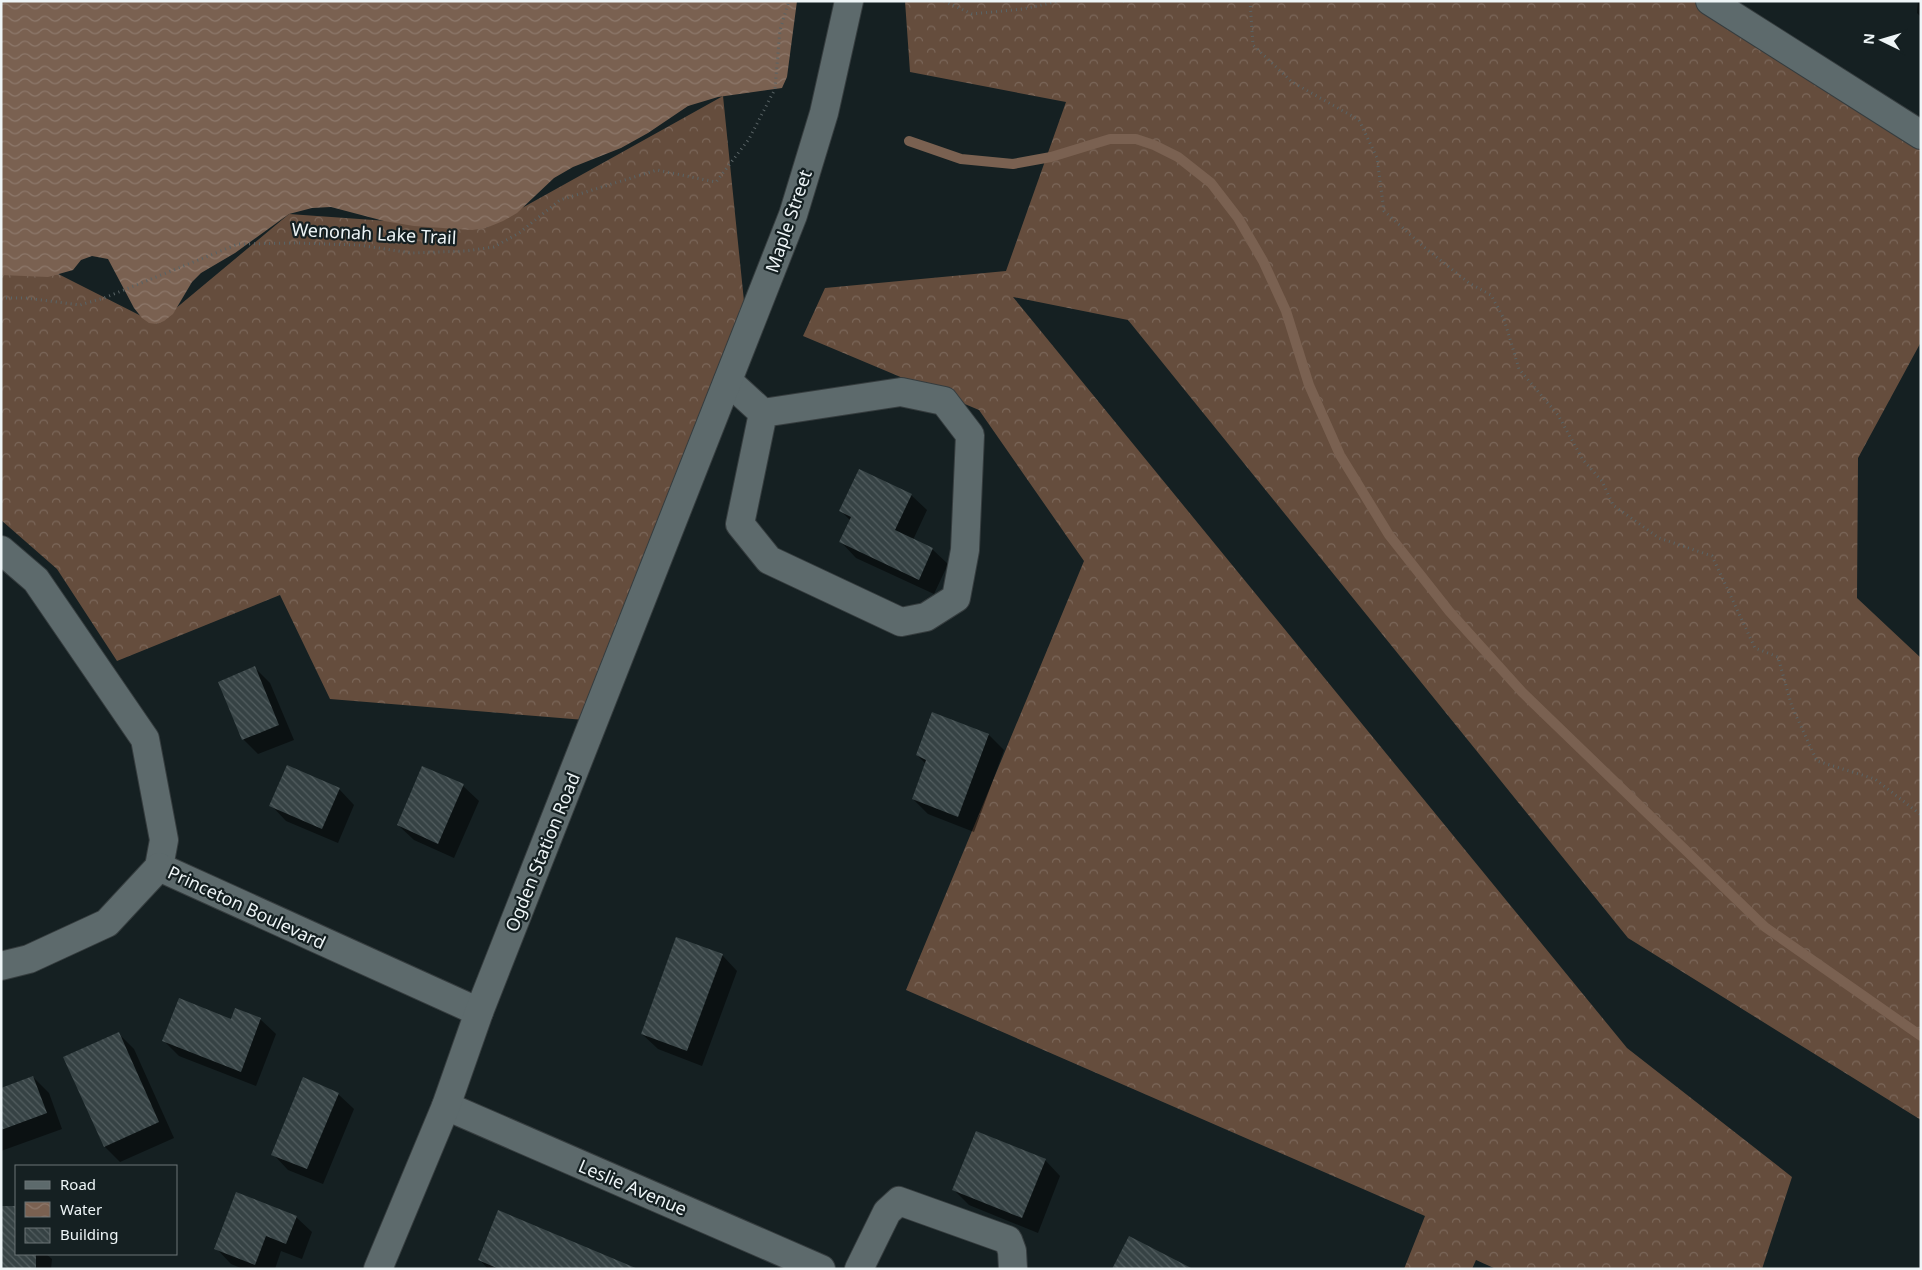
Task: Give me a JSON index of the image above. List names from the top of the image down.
{
  "streets": {
    "street": [
      "Maple Street",
      "Ogden Station Road",
      "Princeton Boulevard",
      "Leslie Avenue"
    ],
    "path": ["Wenonah Lake Trail"]
  },
  "crossings": [
    ["Maple Street", "Ogden Station Road"],
    ["Ogden Station Road", "Princeton Boulevard"],
    ["Ogden Station Road", "Leslie Avenue"]
  ],
  "legend": ["Road", "Water", "Building"],
  "north": "left"
}
